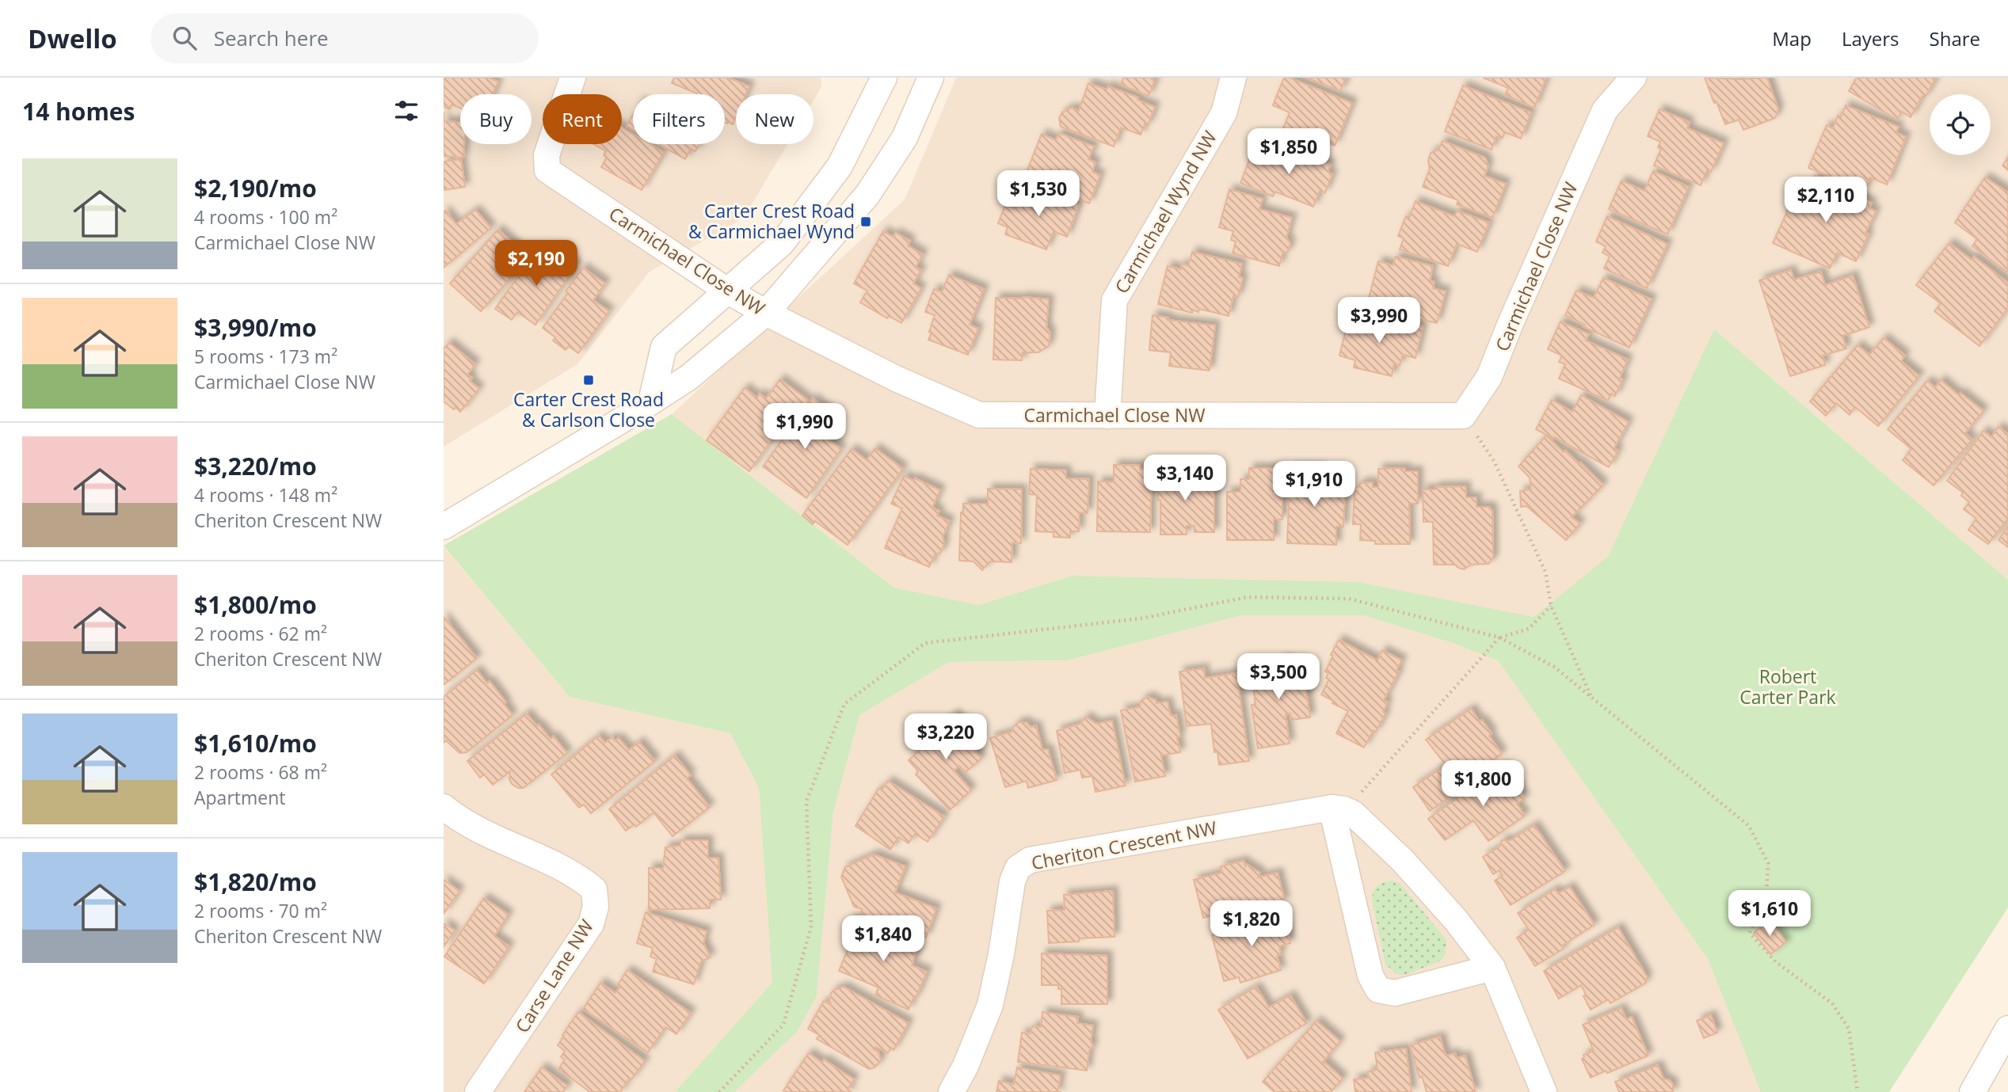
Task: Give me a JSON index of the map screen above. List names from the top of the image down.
{
  "streets": {
    "street": [
      "Carmichael Wynd NW",
      "Carmichael Close NW",
      "Cheriton Crescent NW",
      "Carse Lane NW"
    ]
  },
  "crossings": [
    ["Carmichael Wynd NW", "Carmichael Close NW"]
  ],
  "parks": ["Robert Carter Park"],
  "places": {
    "transit": ["Carter Crest Road & Carmichael Wynd", "Carter Crest Road & Carlson Close"]
  },
  "page": {
    "header": "Dwello",
    "search": "Search here",
    "nav": ["Map", "Layers", "Share"],
    "heading": "14 homes",
    "chip": [
      "Buy",
      "Rent",
      "Filters",
      "New"
    ],
    "price": [
      "$1,850",
      "$1,530",
      "$2,110",
      "$2,190",
      "$3,990",
      "$1,990",
      "$3,140",
      "$1,910",
      "$3,500",
      "$3,220",
      "$1,800",
      "$1,610",
      "$1,820",
      "$1,840"
    ],
    "list": [
      {
        "name": "$2,190/mo",
        "note": "4 rooms · 100 m² · Carmichael Close NW"
      },
      {
        "name": "$3,990/mo",
        "note": "5 rooms · 173 m² · Carmichael Close NW"
      },
      {
        "name": "$3,220/mo",
        "note": "4 rooms · 148 m² · Cheriton Crescent NW"
      },
      {
        "name": "$1,800/mo",
        "note": "2 rooms · 62 m² · Cheriton Crescent NW"
      },
      {
        "name": "$1,610/mo",
        "note": "2 rooms · 68 m² · Apartment"
      },
      {
        "name": "$1,820/mo",
        "note": "2 rooms · 70 m² · Cheriton Crescent NW"
      }
    ]
  }
}
